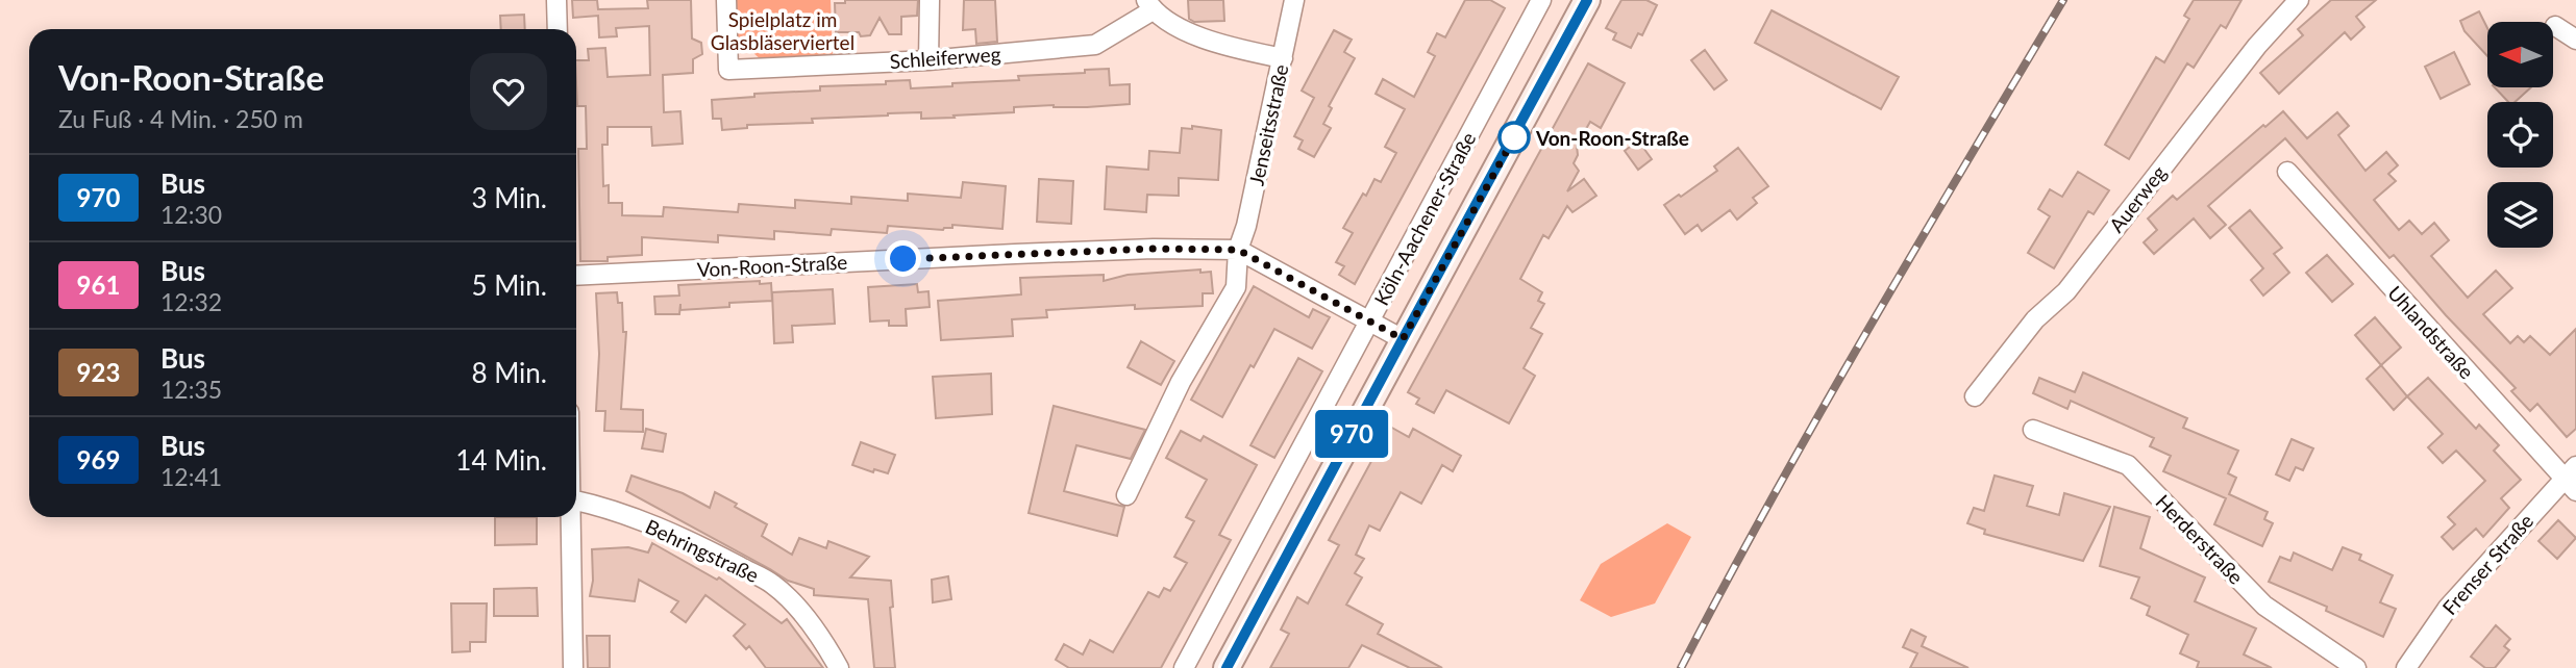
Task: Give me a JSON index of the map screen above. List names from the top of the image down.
{
  "streets": {
    "main road": ["Köln-Aachener-Straße"],
    "street": [
      "Schleiferweg",
      "Jenseitsstraße",
      "Auerweg",
      "Von-Roon-Straße",
      "Uhlandstraße",
      "Herderstraße",
      "Behringstraße",
      "Frenser Straße"
    ]
  },
  "crossings": [
    ["Jenseitsstraße", "Von-Roon-Straße"],
    ["Köln-Aachener-Straße", "Von-Roon-Straße"],
    ["Uhlandstraße", "Frenser Straße"]
  ],
  "parks": ["Spielplatz im Glasbläserviertel"],
  "places": ["Von-Roon-Straße"],
  "lines": ["bus line 970"],
  "north": "left",
  "page": {
    "on_map": "970",
    "heading": ["Von-Roon-Straße", "Zu Fuß · 4 Min. · 250 m"],
    "list": [
      {
        "mark": "970",
        "name": "Bus",
        "note": "12:30",
        "value": "3 Min."
      },
      {
        "mark": "961",
        "name": "Bus",
        "note": "12:32",
        "value": "5 Min."
      },
      {
        "mark": "923",
        "name": "Bus",
        "note": "12:35",
        "value": "8 Min."
      },
      {
        "mark": "969",
        "name": "Bus",
        "note": "12:41",
        "value": "14 Min."
      }
    ]
  }
}
